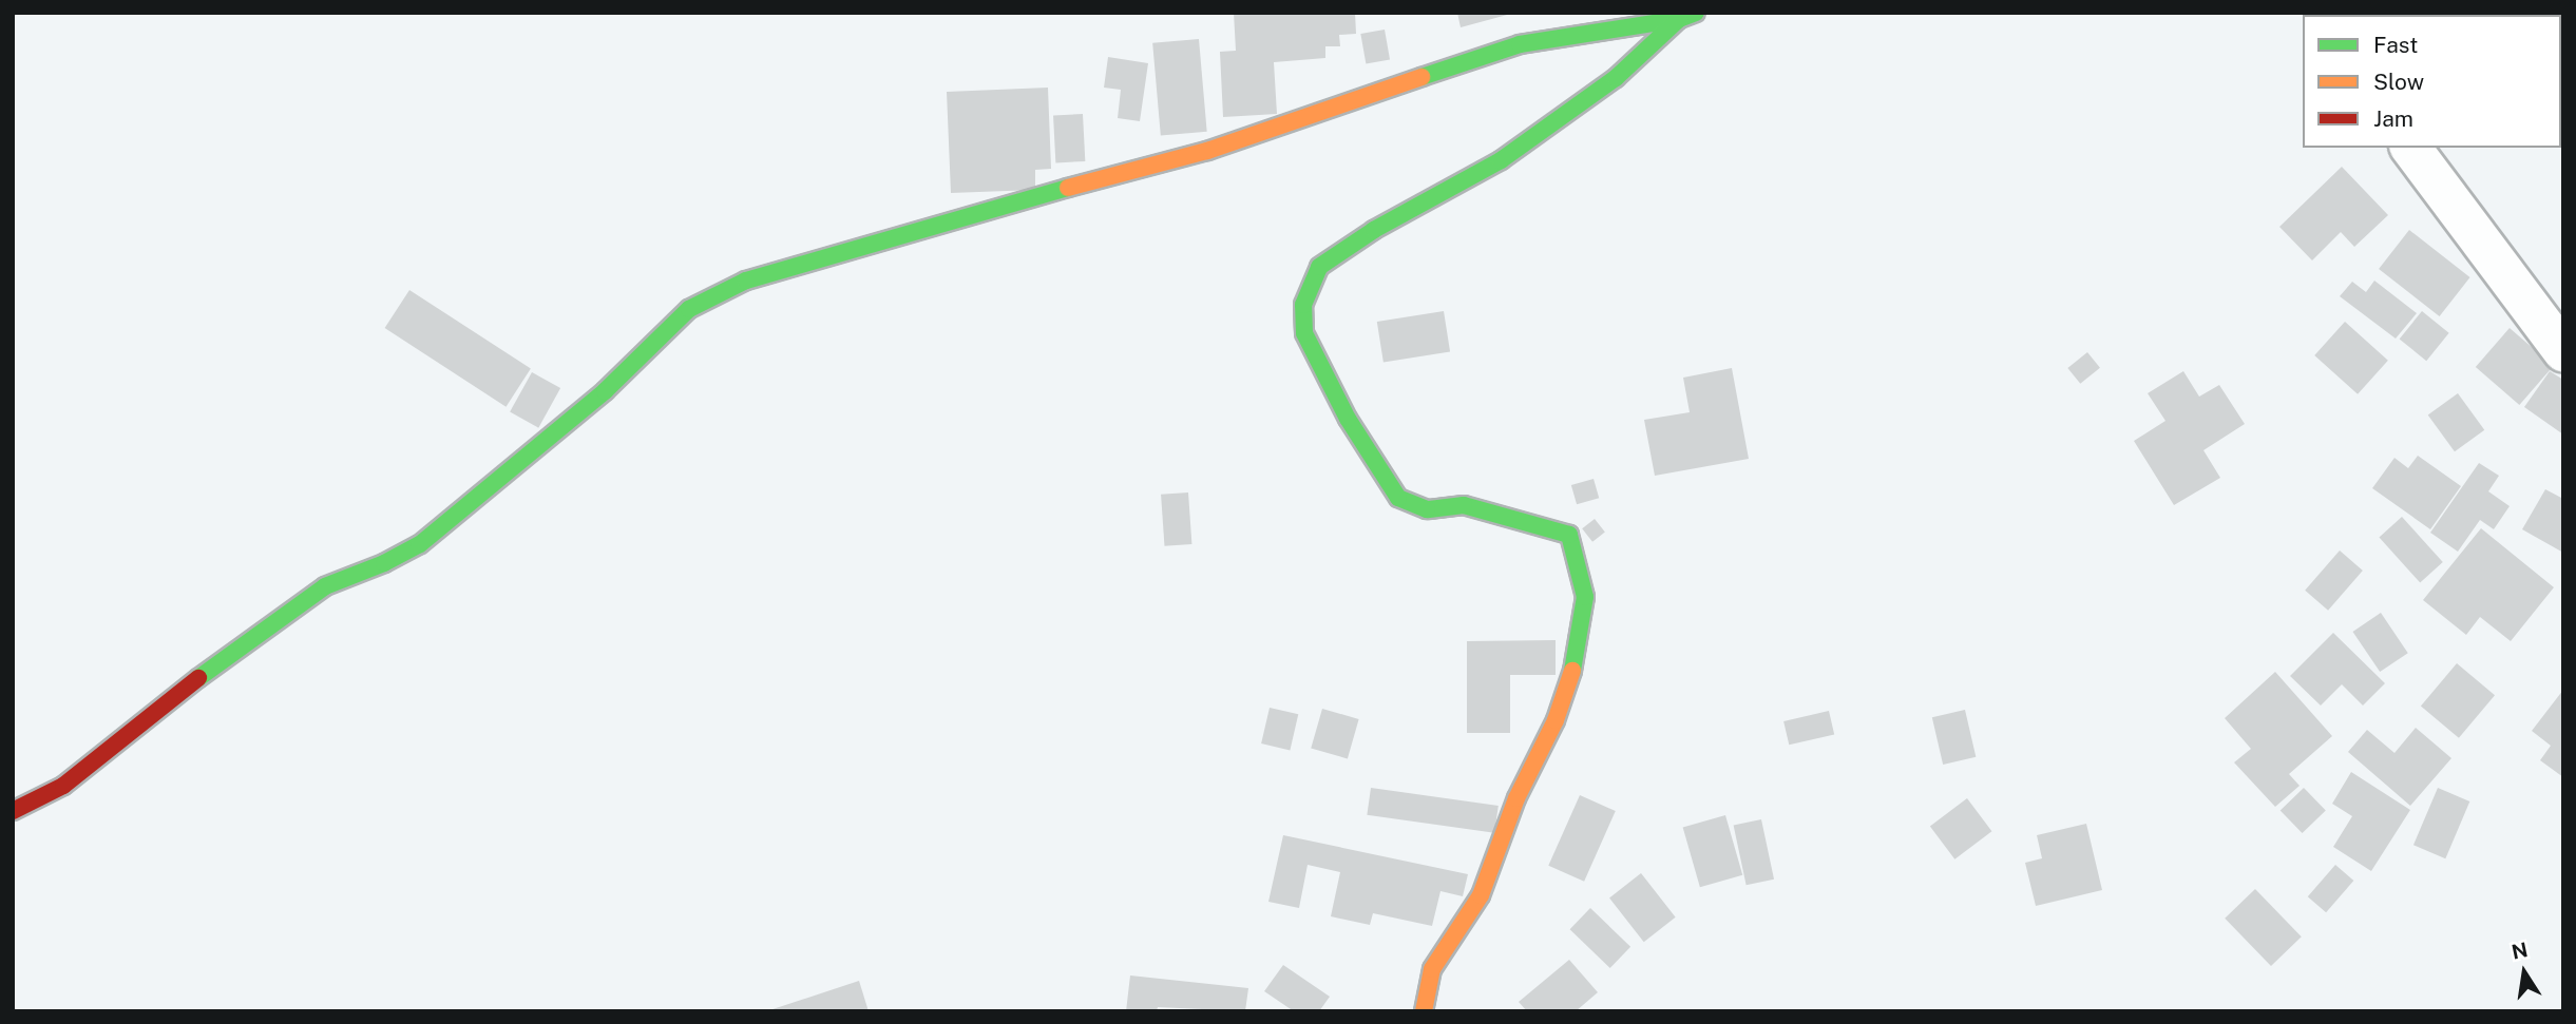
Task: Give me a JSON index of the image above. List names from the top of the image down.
{
  "legend": ["Fast", "Slow", "Jam"],
  "north": "top"
}
